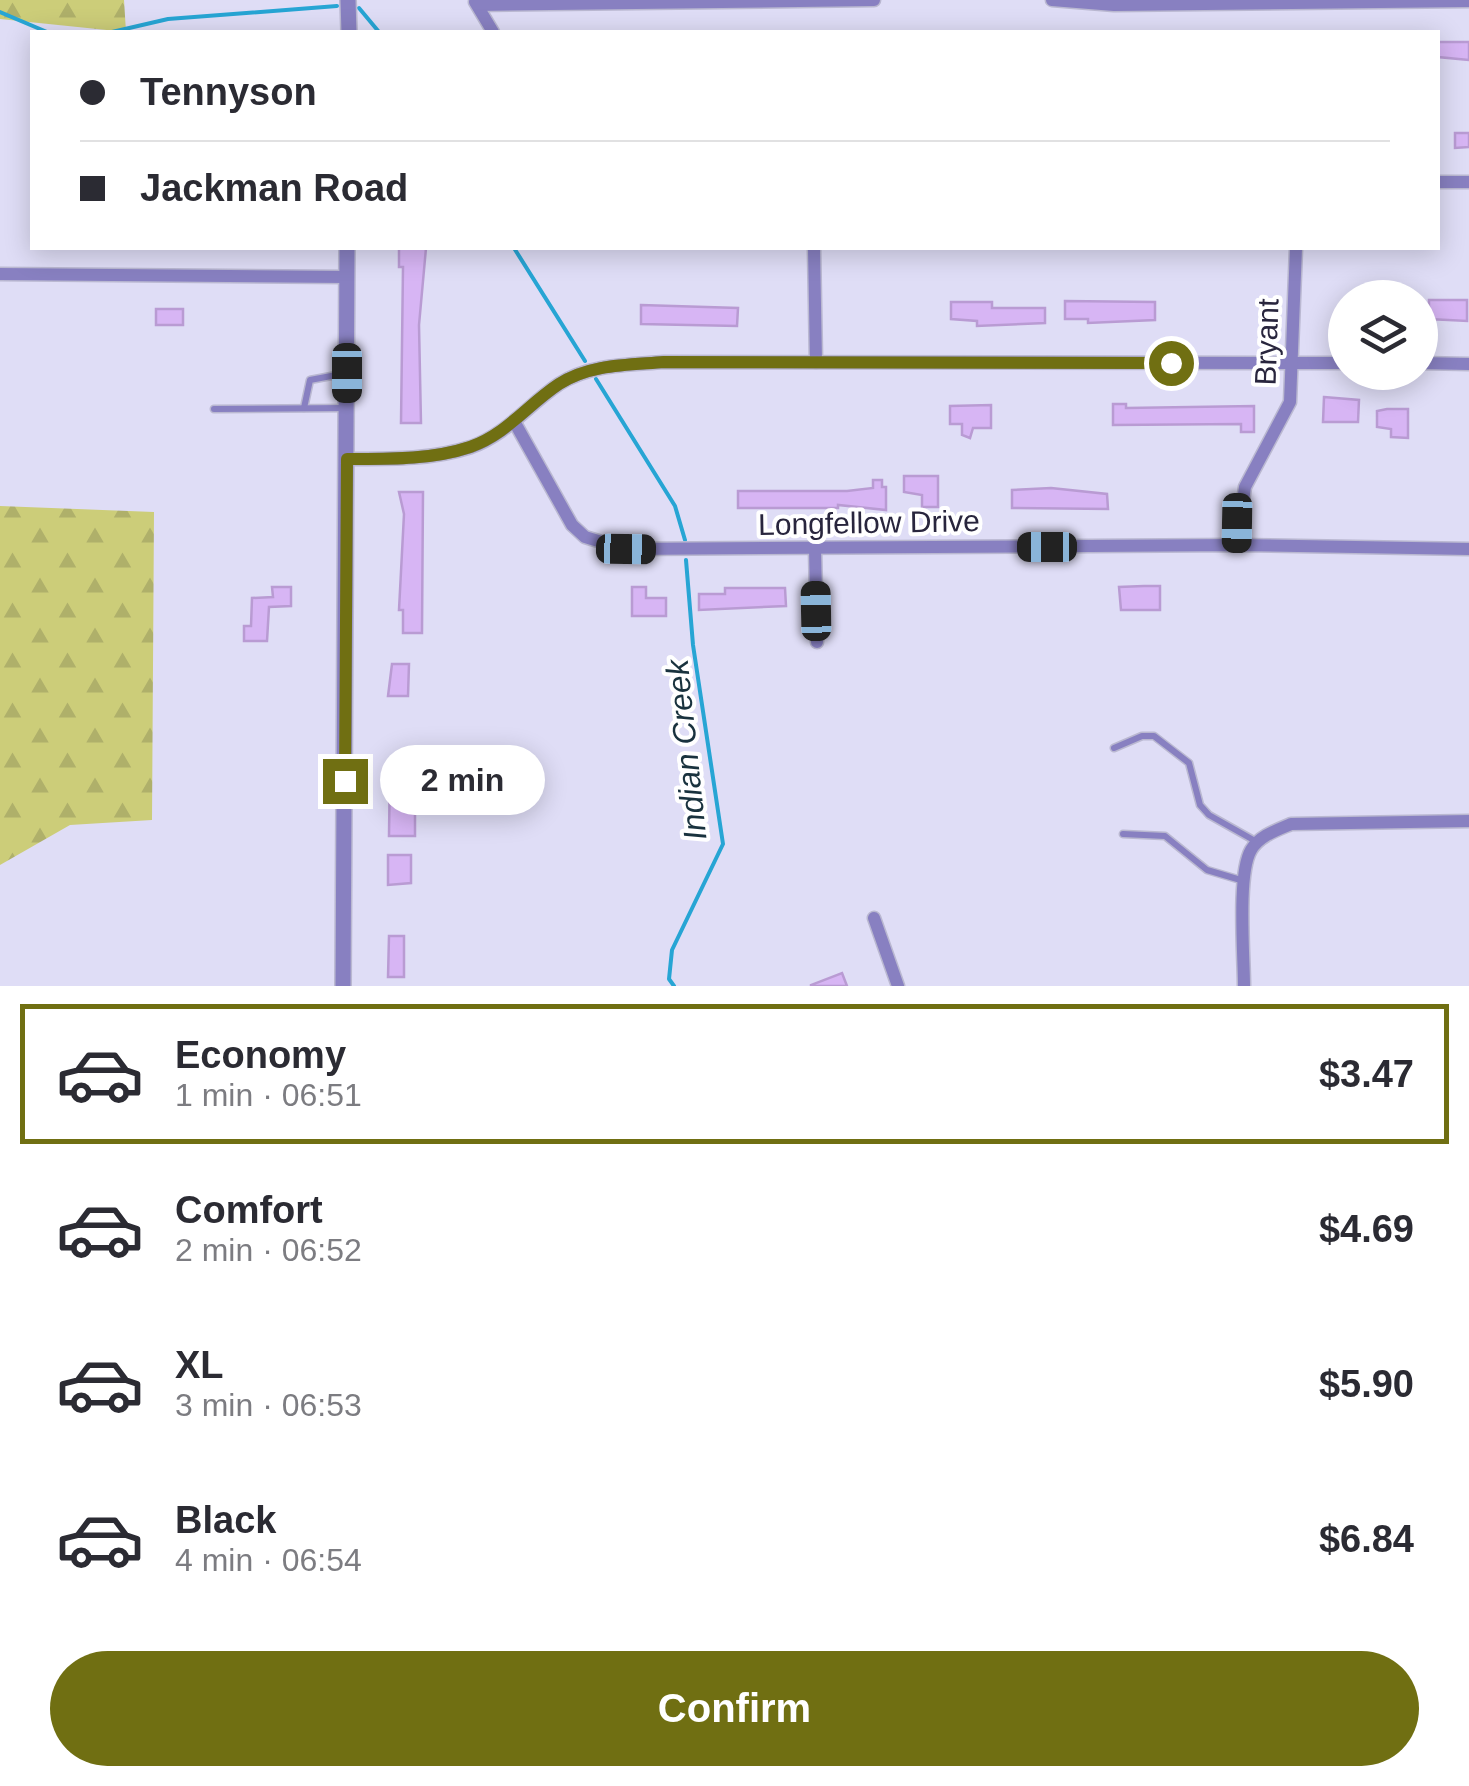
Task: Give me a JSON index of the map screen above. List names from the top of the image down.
{
  "streets": {
    "street": ["Bryant", "Longfellow Drive"]
  },
  "crossings": [
    ["Bryant", "Longfellow Drive"]
  ],
  "water": ["Indian Creek"],
  "page": {
    "banner": ["Tennyson", "Jackman Road"],
    "bubble": "2 min",
    "list": [
      {
        "name": "Economy",
        "note": "1 min · 06:51",
        "value": "$3.47"
      },
      {
        "name": "Comfort",
        "note": "2 min · 06:52",
        "value": "$4.69"
      },
      {
        "name": "XL",
        "note": "3 min · 06:53",
        "value": "$5.90"
      },
      {
        "name": "Black",
        "note": "4 min · 06:54",
        "value": "$6.84"
      }
    ],
    "buttons": "Confirm"
  }
}
